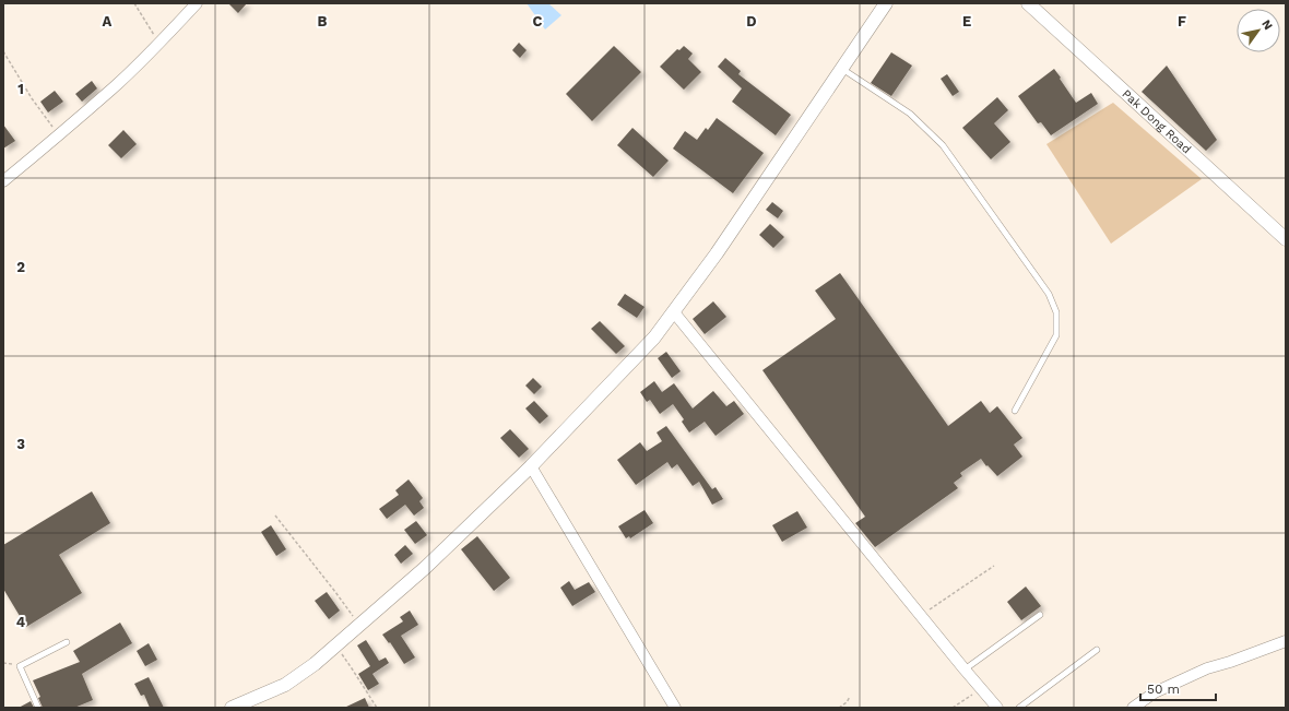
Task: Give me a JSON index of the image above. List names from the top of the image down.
{
  "streets": {
    "street": ["Pak Dong Road"]
  },
  "scale_bar": "50 m",
  "north": "top right",
  "grid": {
    "columns": [
      "A",
      "B",
      "C",
      "D",
      "E",
      "F"
    ],
    "rows": [
      "1",
      "2",
      "3",
      "4"
    ]
  }
}
